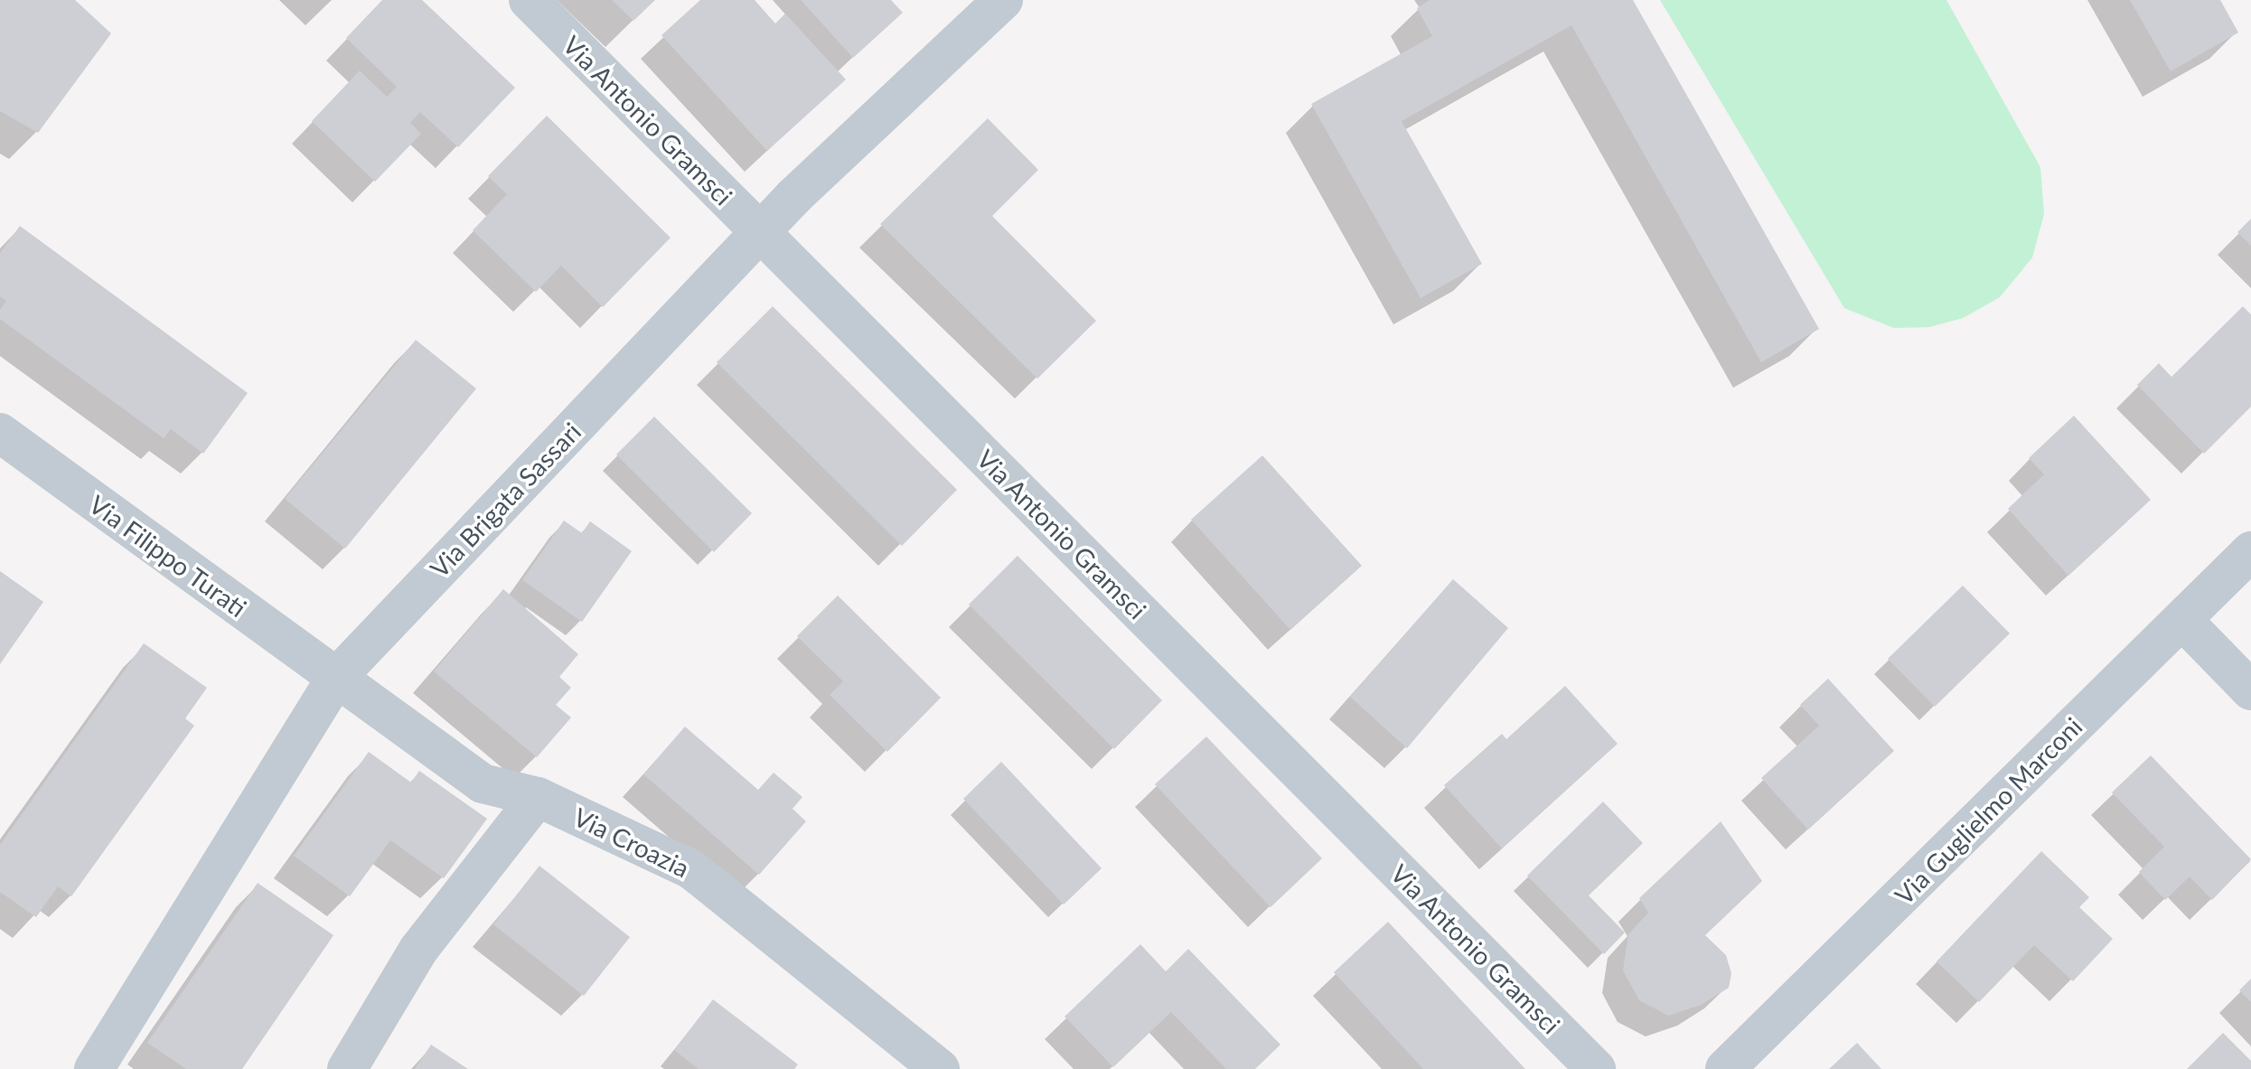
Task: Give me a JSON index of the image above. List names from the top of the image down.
{
  "streets": {
    "street": [
      "Via Antonio Gramsci",
      "Via Brigata Sassari",
      "Via Filippo Turati",
      "Via Guglielmo Marconi",
      "Via Croazia"
    ]
  },
  "crossings": [
    ["Via Antonio Gramsci", "Via Brigata Sassari"],
    ["Via Brigata Sassari", "Via Filippo Turati"],
    ["Via Brigata Sassari", "Via Croazia"],
    ["Via Filippo Turati", "Via Croazia"]
  ]
}
